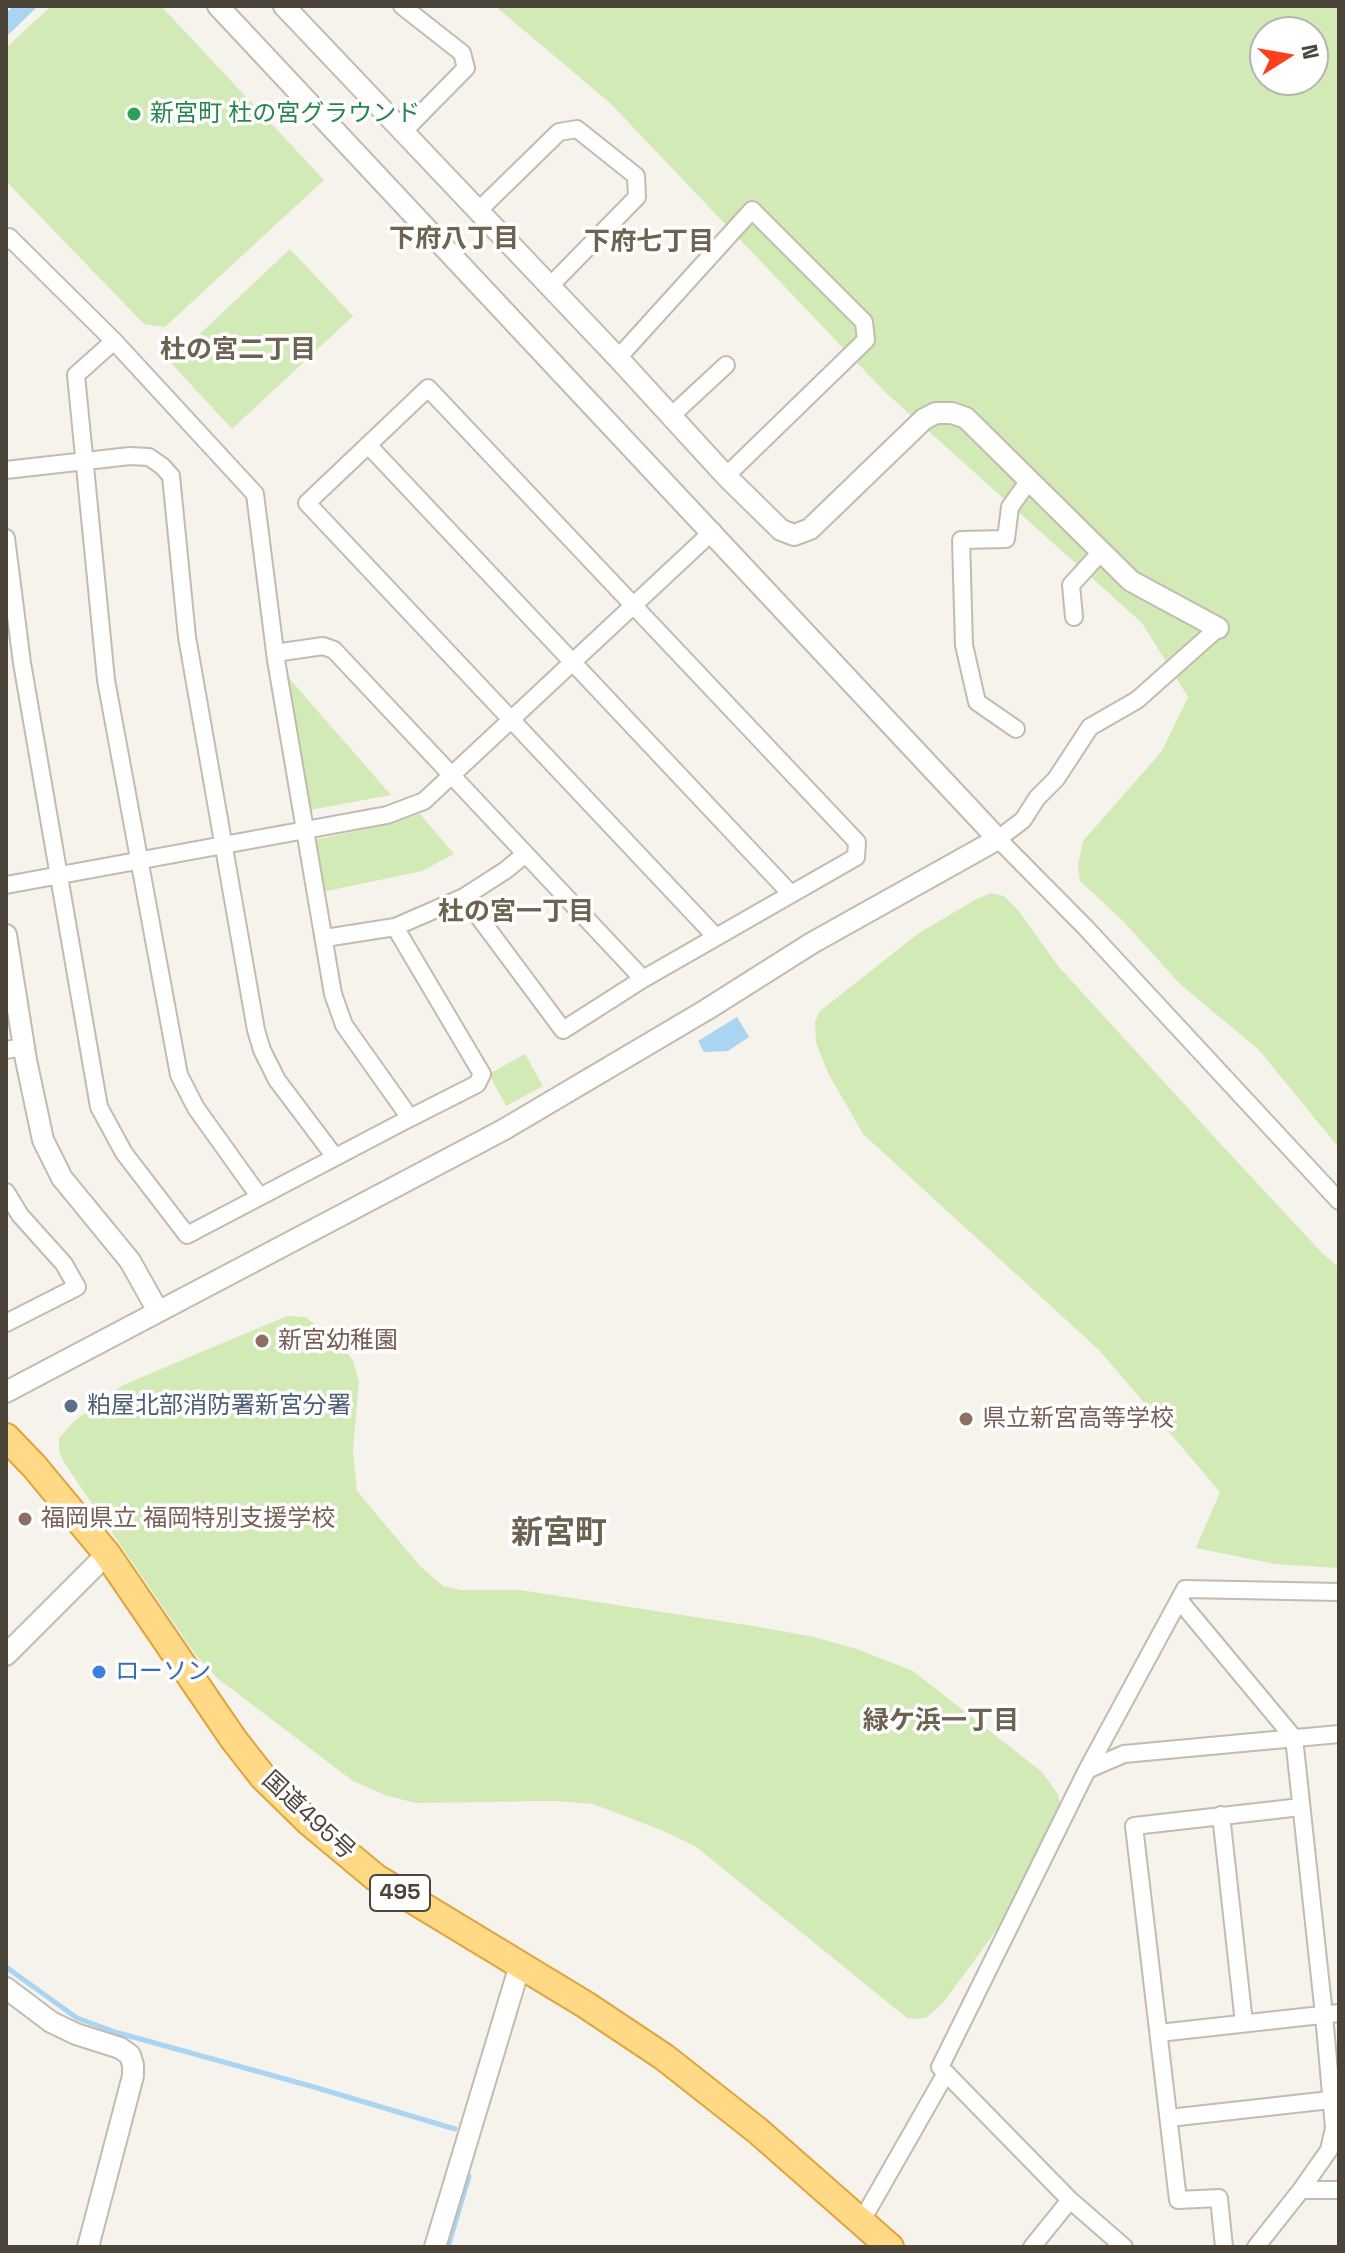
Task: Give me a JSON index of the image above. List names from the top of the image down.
{
  "streets": {
    "highway": ["国道495号", "495"]
  },
  "districts": [
    "下府八丁目",
    "下府七丁目",
    "杜の宮二丁目",
    "杜の宮一丁目",
    "新宮町",
    "緑ケ浜一丁目"
  ],
  "places": [
    "新宮町 杜の宮グラウンド",
    "新宮幼稚園",
    "粕屋北部消防署新宮分署",
    "県立新宮高等学校",
    "福岡県立 福岡特別支援学校",
    "ローソン"
  ],
  "north": "right"
}
